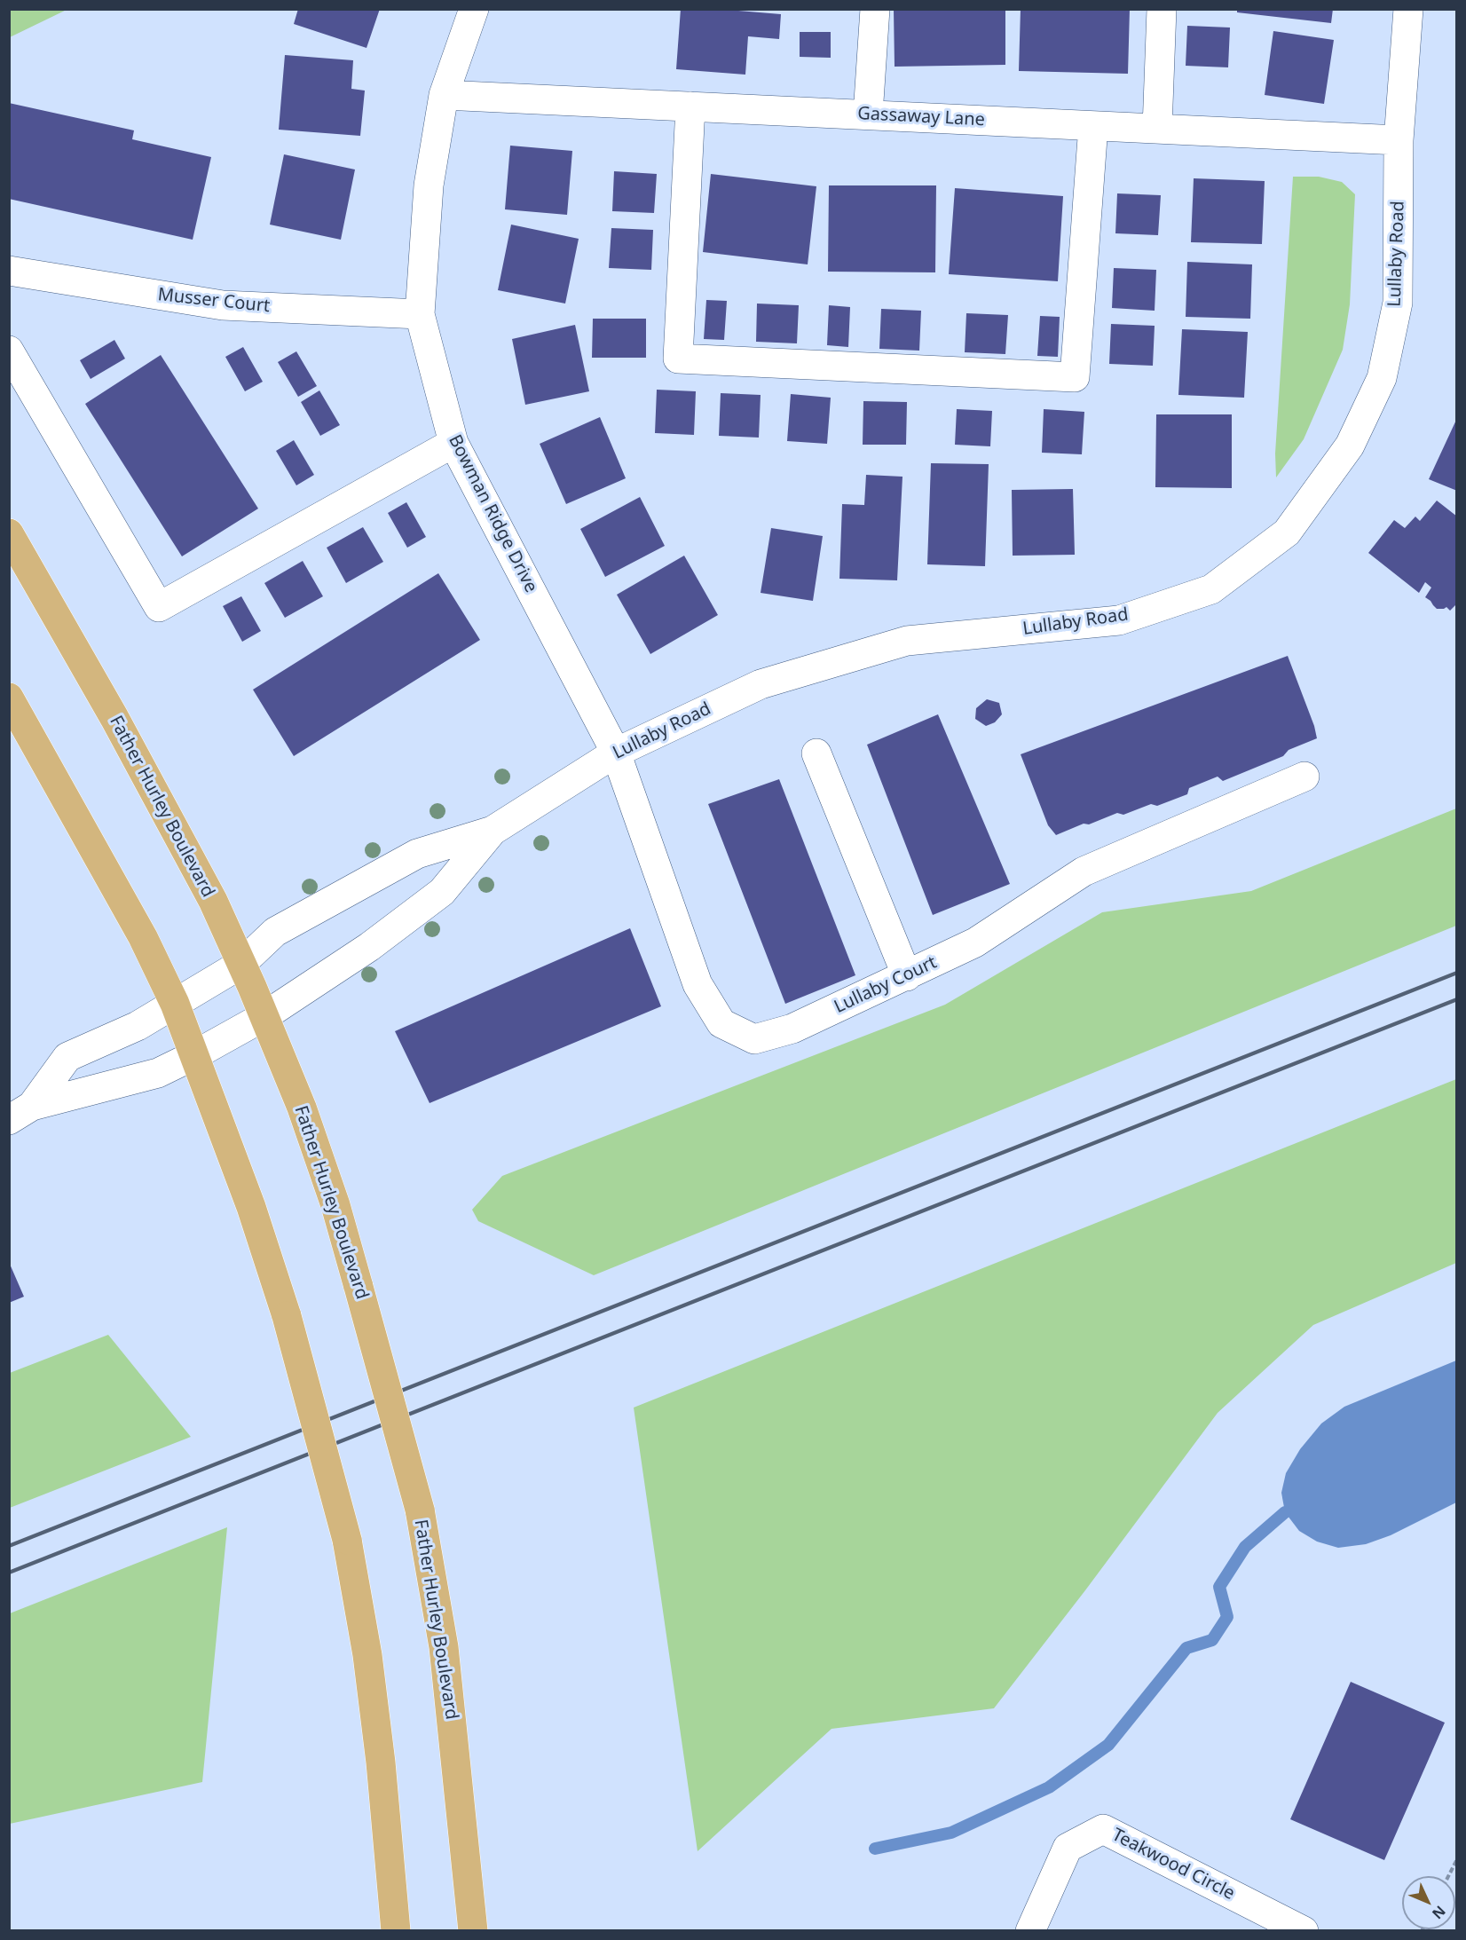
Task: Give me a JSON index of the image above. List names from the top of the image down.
{
  "streets": {
    "main road": ["Father Hurley Boulevard"],
    "street": [
      "Gassaway Lane",
      "Lullaby Road",
      "Musser Court",
      "Bowman Ridge Drive",
      "Lullaby Court",
      "Teakwood Circle"
    ]
  },
  "crossings": [
    ["Gassaway Lane", "Lullaby Road"],
    ["Gassaway Lane", "Bowman Ridge Drive"],
    ["Lullaby Road", "Bowman Ridge Drive"],
    ["Lullaby Road", "Father Hurley Boulevard"],
    ["Lullaby Road", "Lullaby Court"],
    ["Musser Court", "Bowman Ridge Drive"],
    ["Bowman Ridge Drive", "Lullaby Court"]
  ],
  "north": "bottom right"
}
